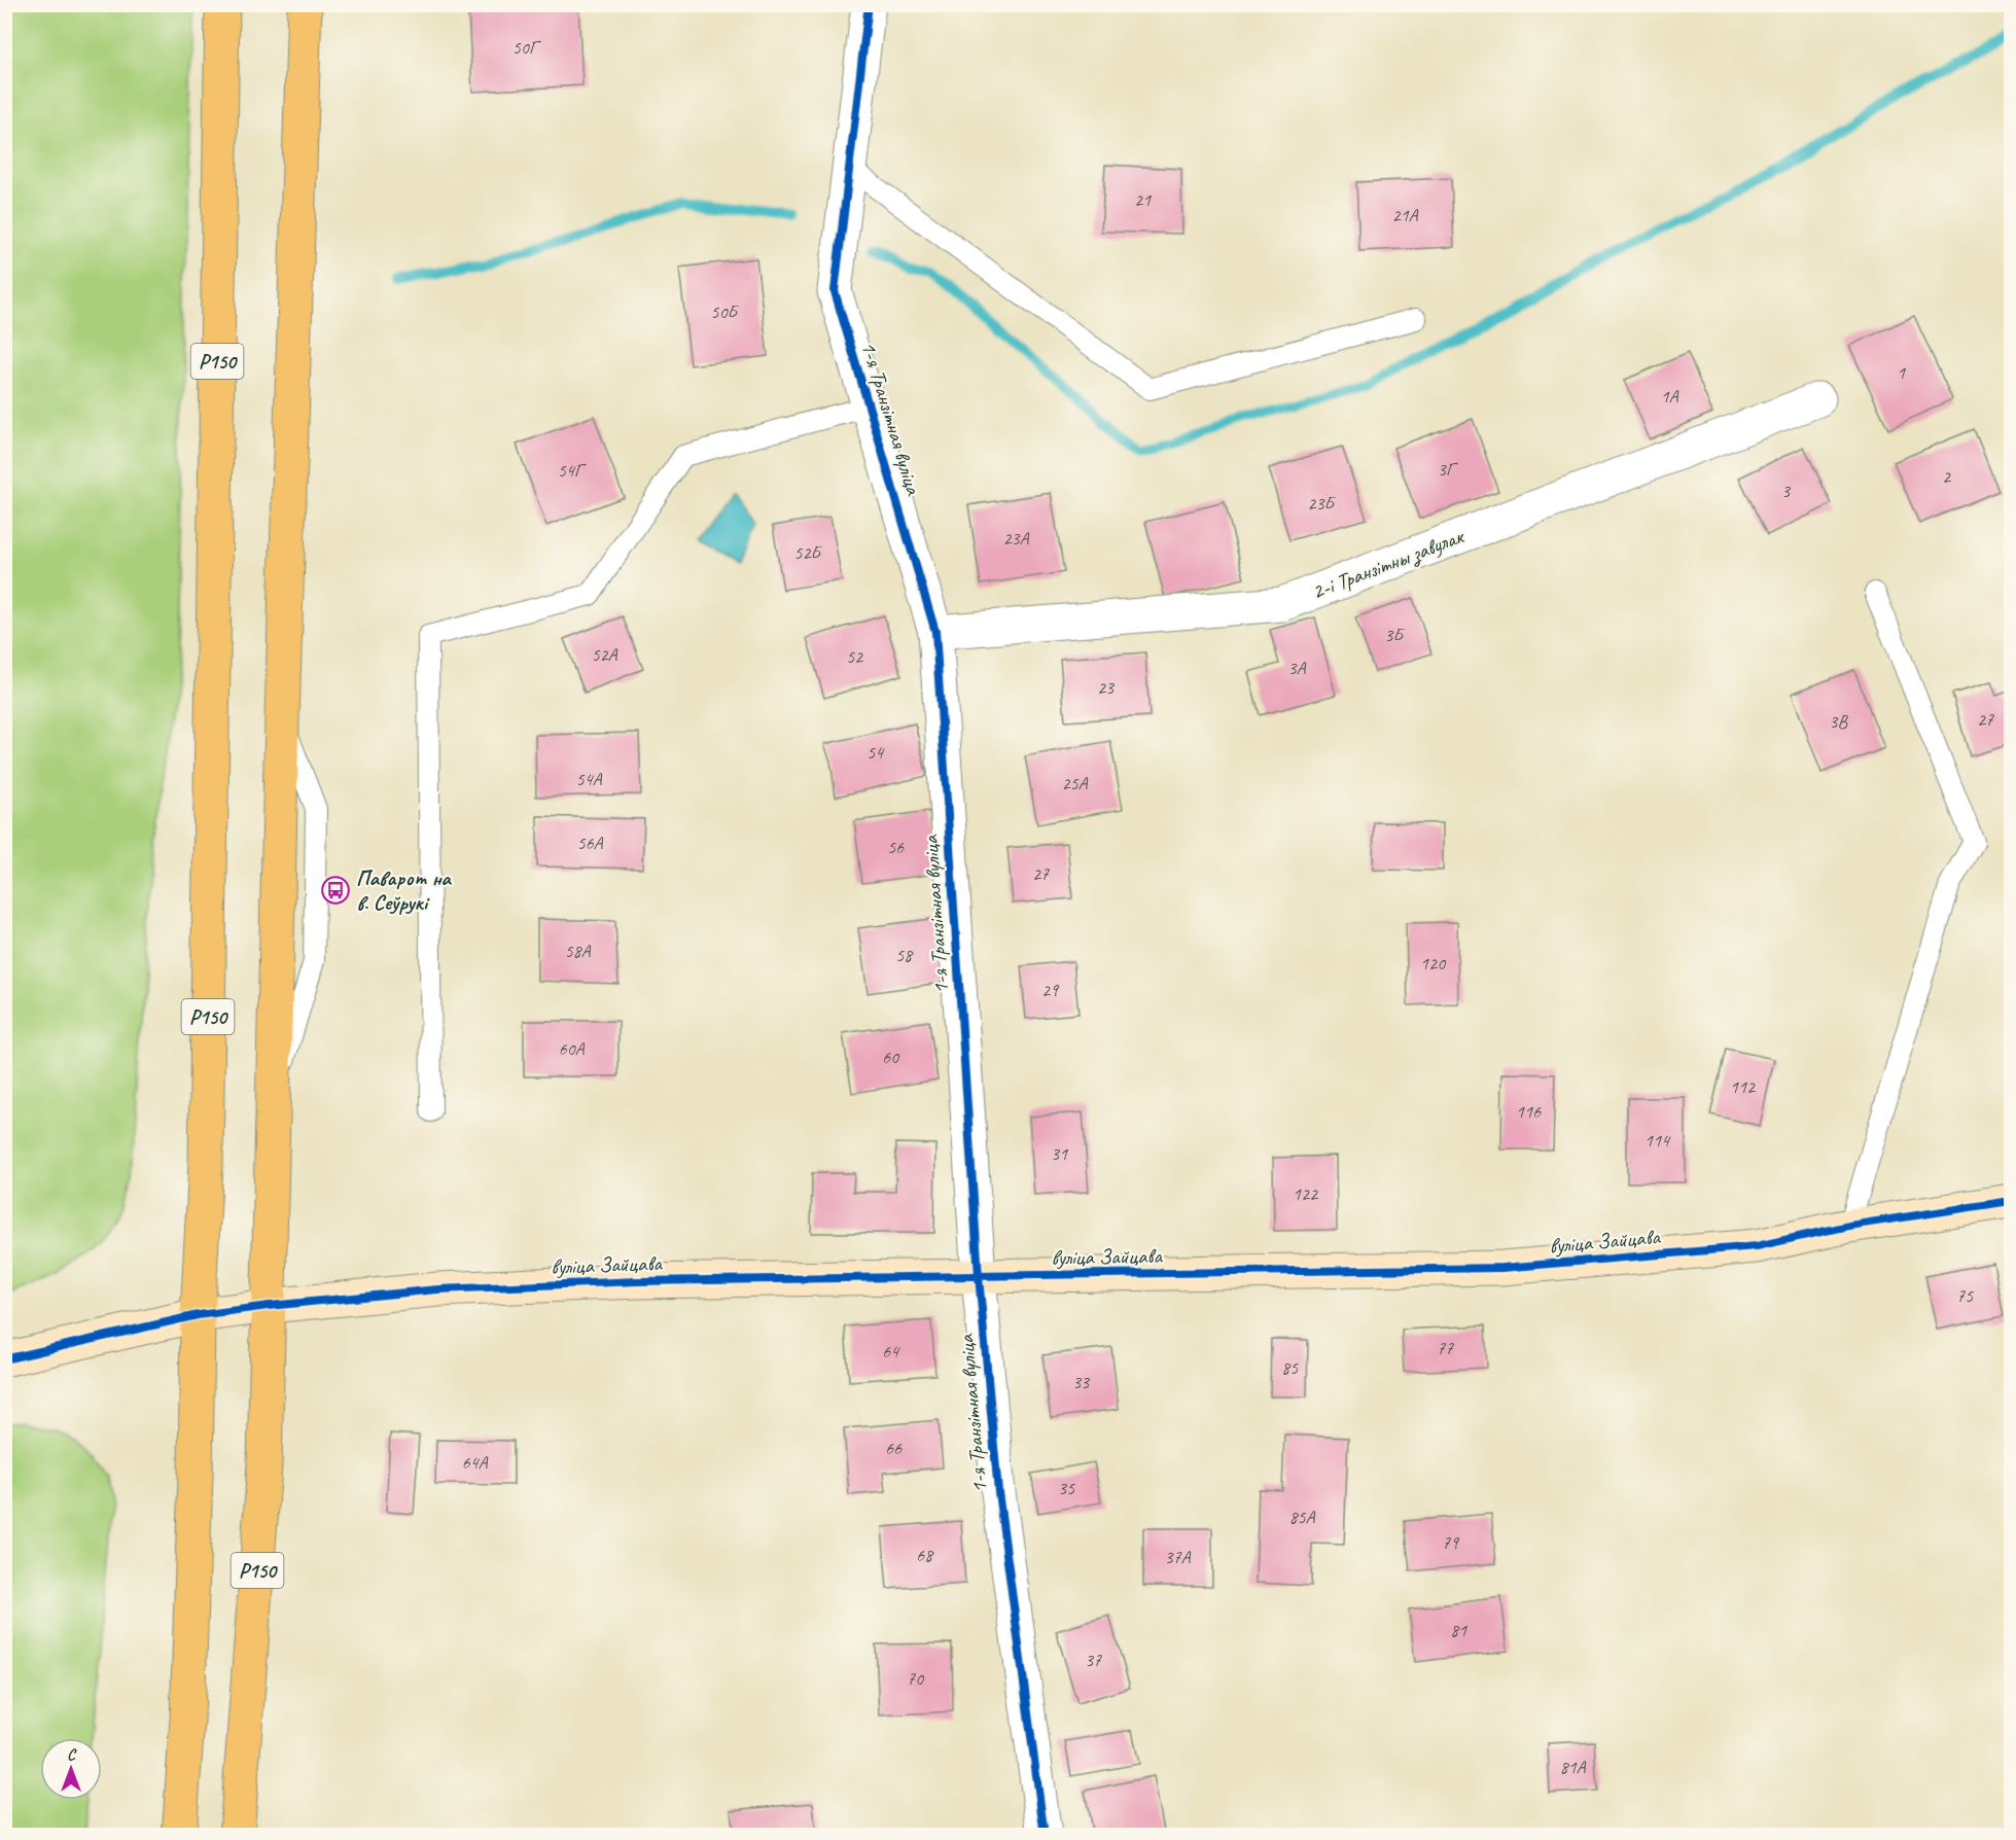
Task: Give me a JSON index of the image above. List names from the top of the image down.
{
  "streets": {
    "main road": ["Р150"],
    "street": ["1-я Транзітная вуліца", "2-і Транзітны завулак", "вуліца Зайцава"]
  },
  "crossings": [
    ["Р150", "вуліца Зайцава"],
    ["1-я Транзітная вуліца", "2-і Транзітны завулак"],
    ["1-я Транзітная вуліца", "вуліца Зайцава"]
  ],
  "places": {
    "bus stop": ["Паварот на в. Сеўрукі"]
  },
  "house_numbers": [
    "50Г",
    "21",
    "21А",
    "50Б",
    "1",
    "1А",
    "3Г",
    "54Г",
    "2",
    "3",
    "23Б",
    "23А",
    "52Б",
    "3Б",
    "52А",
    "52",
    "3А",
    "23",
    "27",
    "3В",
    "54",
    "54А",
    "25А",
    "56А",
    "56",
    "27",
    "58А",
    "58",
    "120",
    "29",
    "60А",
    "60",
    "112",
    "116",
    "114",
    "31",
    "122",
    "75",
    "77",
    "64",
    "85",
    "33",
    "66",
    "64А",
    "35",
    "85А",
    "79",
    "68",
    "37А",
    "81",
    "37",
    "70",
    "81А"
  ],
  "north": "top"
}
